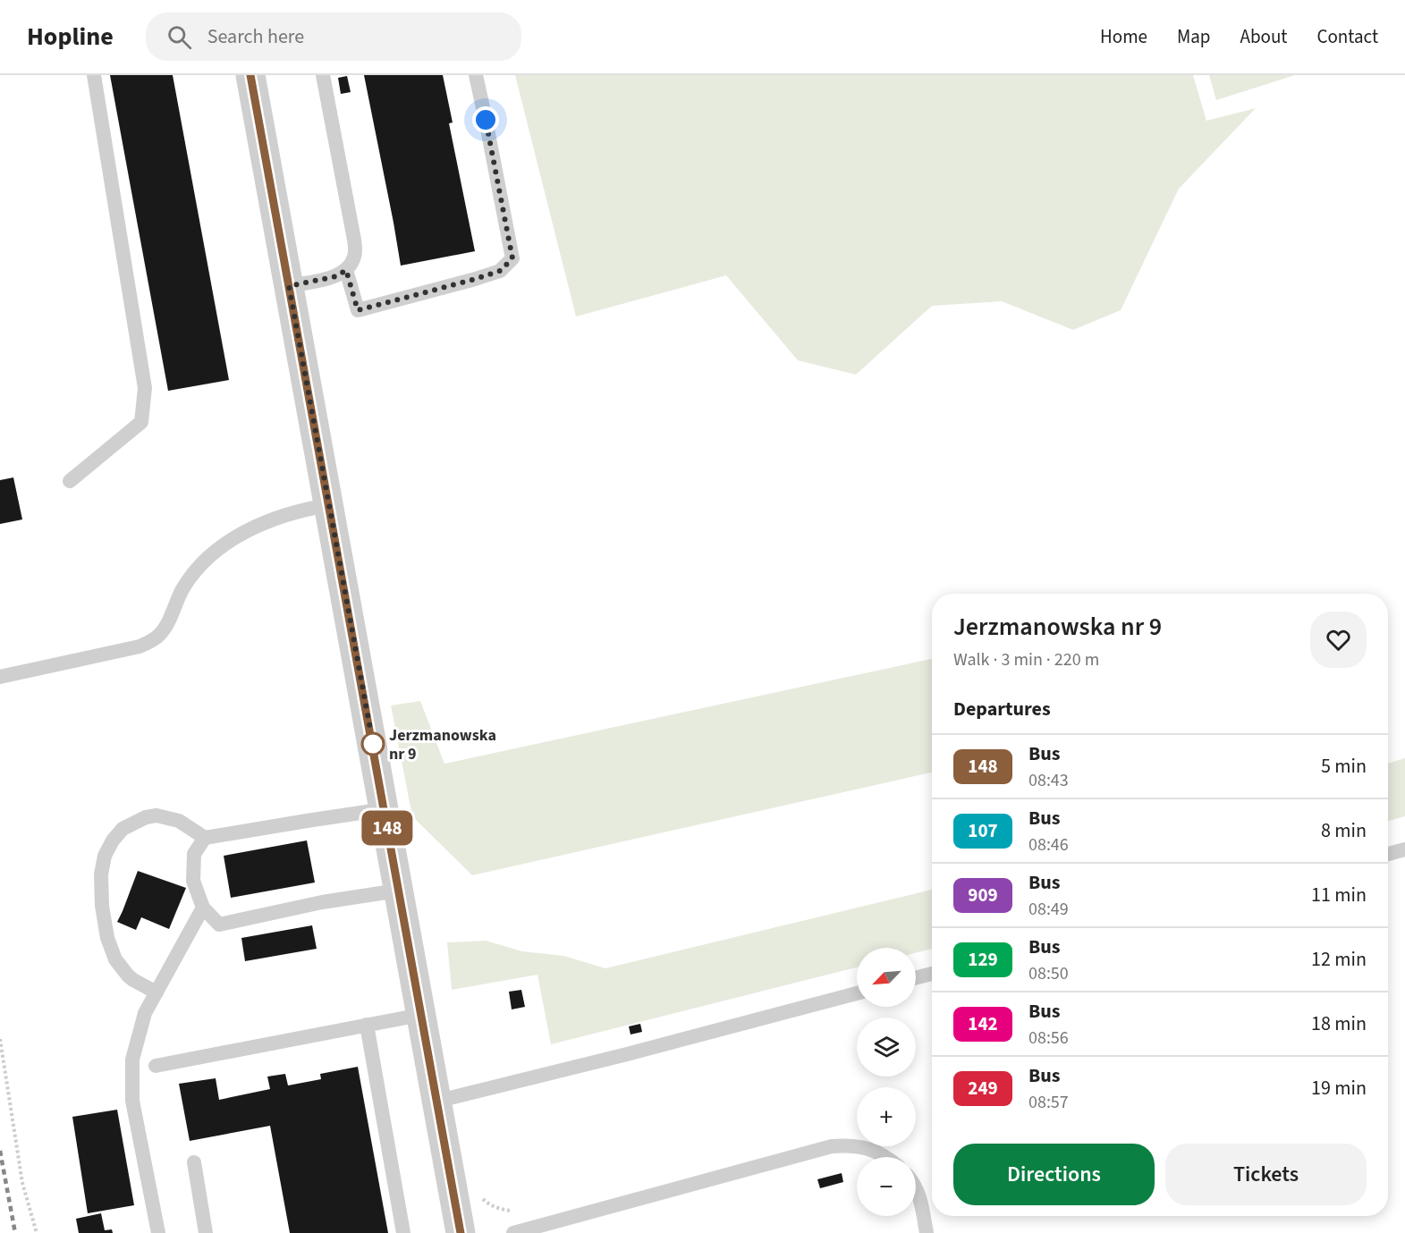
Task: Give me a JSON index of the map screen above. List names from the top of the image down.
{
  "places": ["Jerzmanowska nr 9"],
  "lines": ["bus line 148"],
  "north": "bottom left",
  "page": {
    "header": "Hopline",
    "search": "Search here",
    "nav": [
      "Home",
      "Map",
      "About",
      "Contact"
    ],
    "on_map": "148",
    "heading": [
      ["Jerzmanowska nr 9", "Walk · 3 min · 220 m"],
      "Departures"
    ],
    "list": [
      {
        "mark": "148",
        "name": "Bus",
        "note": "08:43",
        "value": "5 min"
      },
      {
        "mark": "107",
        "name": "Bus",
        "note": "08:46",
        "value": "8 min"
      },
      {
        "mark": "909",
        "name": "Bus",
        "note": "08:49",
        "value": "11 min"
      },
      {
        "mark": "129",
        "name": "Bus",
        "note": "08:50",
        "value": "12 min"
      },
      {
        "mark": "142",
        "name": "Bus",
        "note": "08:56",
        "value": "18 min"
      },
      {
        "mark": "249",
        "name": "Bus",
        "note": "08:57",
        "value": "19 min"
      }
    ],
    "map_buttons": ["+", "−"],
    "buttons": ["Directions", "Tickets"]
  }
}
